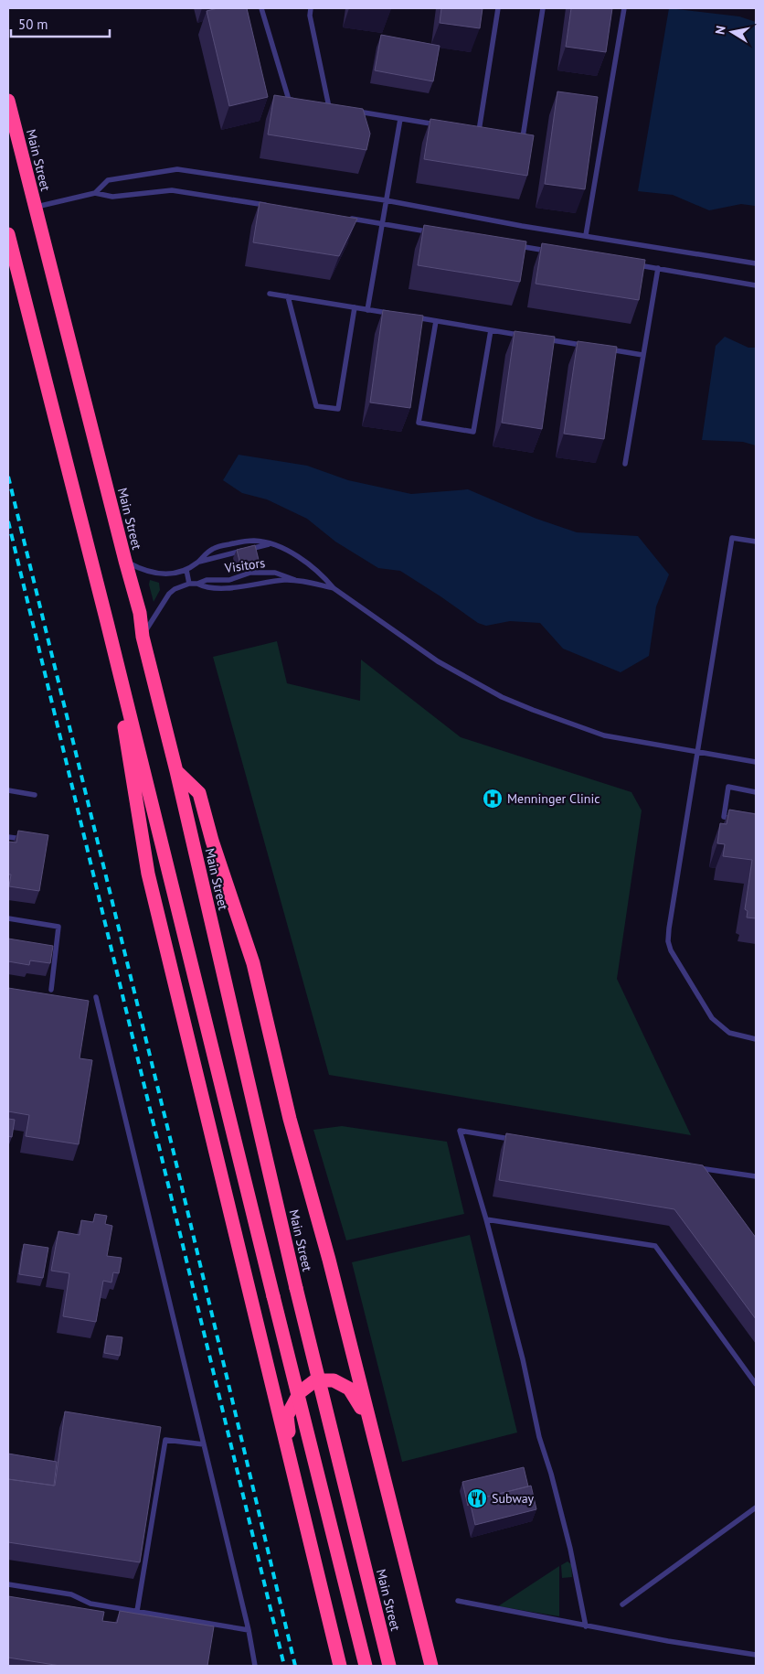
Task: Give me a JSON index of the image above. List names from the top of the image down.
{
  "streets": {
    "highway": ["Main Street"],
    "lane": ["Visitors"]
  },
  "places": {
    "hospital": ["Menninger Clinic"],
    "restaurant": ["Subway"]
  },
  "scale_bar": "50 m",
  "north": "left"
}
